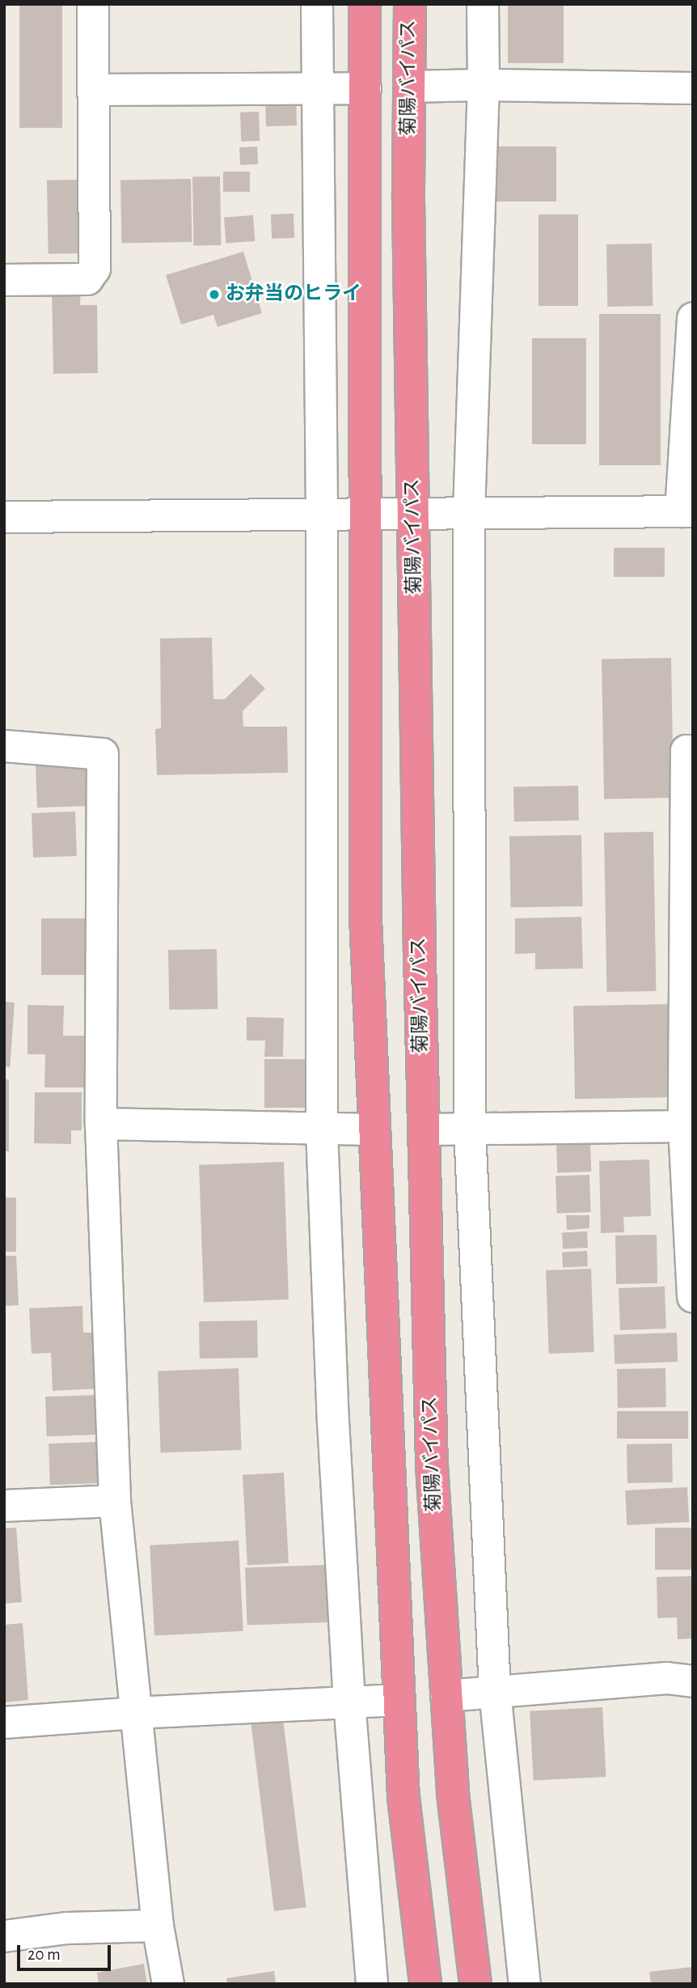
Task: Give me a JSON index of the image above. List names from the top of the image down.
{
  "streets": {
    "highway": ["菊陽バイパス"]
  },
  "places": ["お弁当のヒライ"],
  "scale_bar": "20 m"
}
